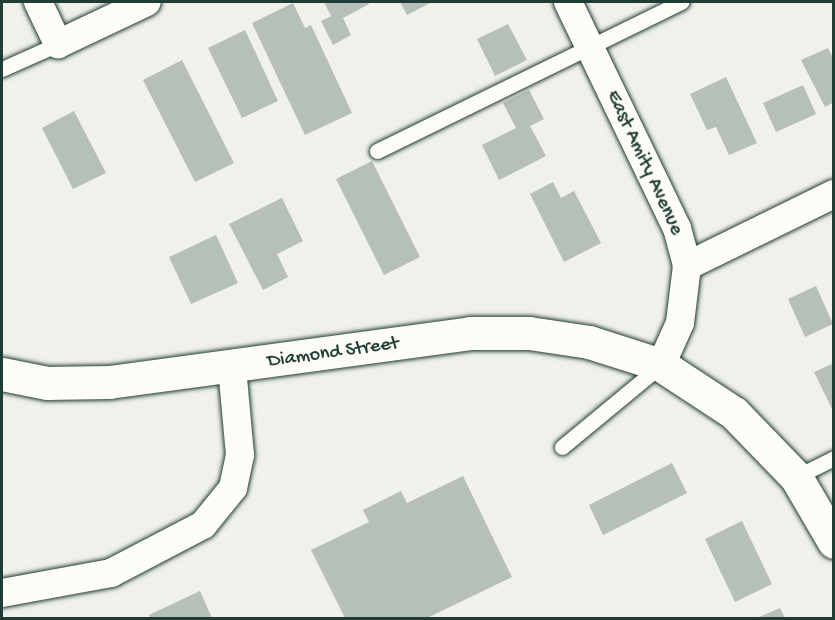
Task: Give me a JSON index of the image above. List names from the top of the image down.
{
  "streets": {
    "main road": ["Diamond Street"],
    "street": ["East Amity Avenue"]
  },
  "crossings": [
    ["East Amity Avenue", "Diamond Street"]
  ]
}
